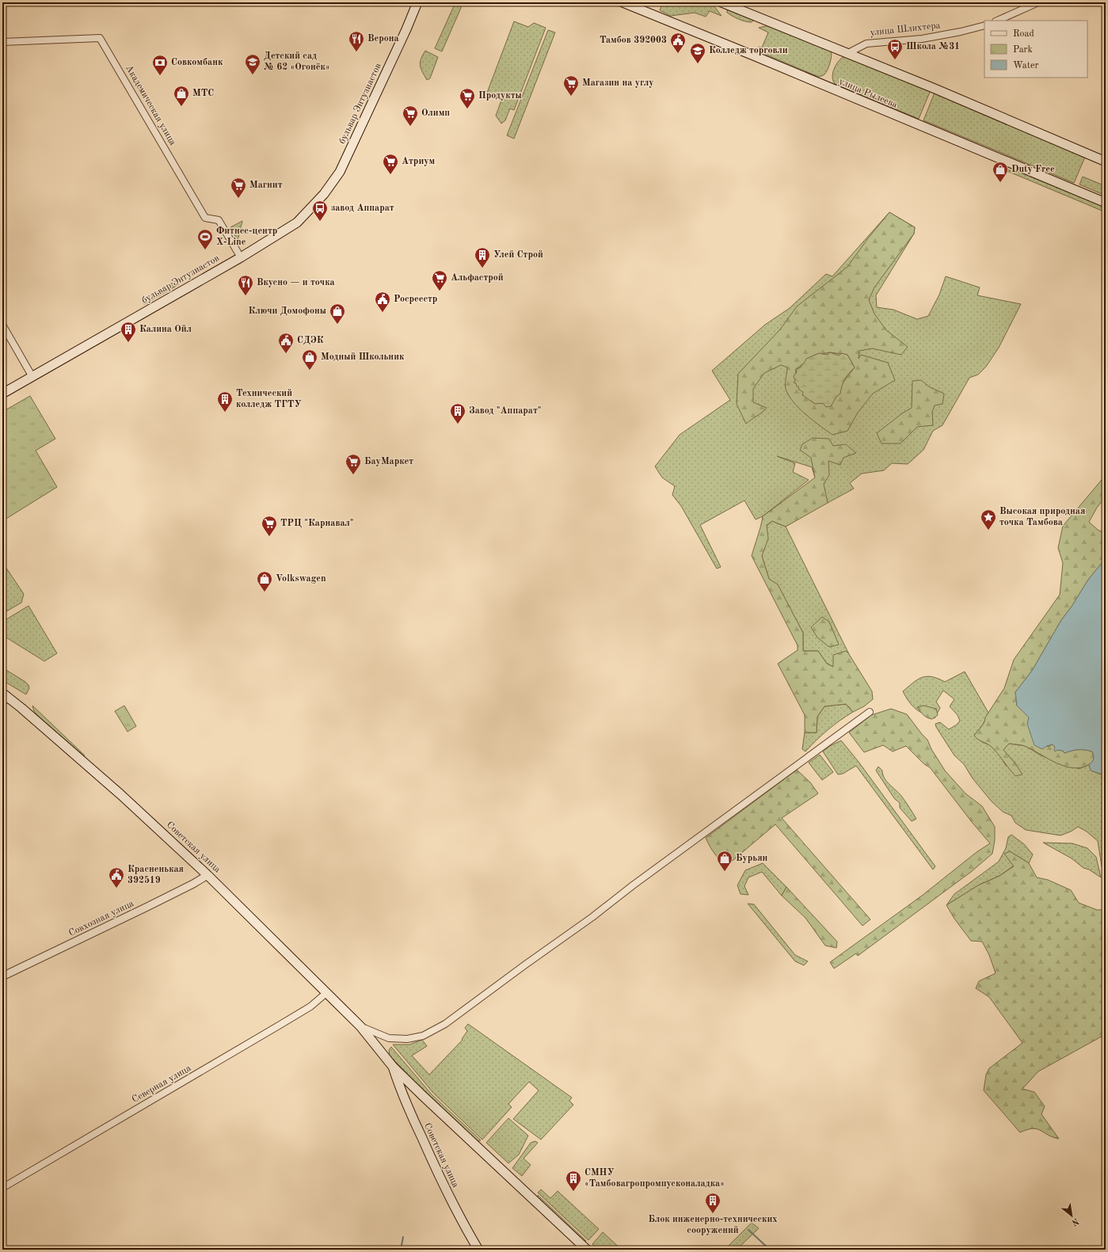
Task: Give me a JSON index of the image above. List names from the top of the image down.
{
  "streets": {
    "main road": ["улица Рылеева", "бульвар Энтузиастов", "Советская улица"],
    "street": [
      "улица Шлихтера",
      "Академическая улица",
      "Совхозная улица",
      "Северная улица"
    ]
  },
  "crossings": [
    ["бульвар Энтузиастов", "Академическая улица"],
    ["Советская улица", "Совхозная улица"],
    ["Советская улица", "Северная улица"]
  ],
  "places": {
    "restaurant": ["Верона", "Вкусно — и точка"],
    "public building": [
      "Тамбов 392003",
      "Росреестр",
      "СДЭК",
      "Красненькая 392519"
    ],
    "bus stop": ["Школа №31", "завод Аппарат"],
    "school or university": ["Колледж торговли", "Детский сад № 62 «Огонёк»"],
    "bank": ["Совкомбанк"],
    "supermarket": [
      "Магазин на углу",
      "Продукты",
      "Олимп",
      "Атриум",
      "Магнит",
      "Альфастрой",
      "БауМаркет",
      "ТРЦ \"Карнавал\""
    ],
    "shop": [
      "МТС",
      "Duty Free",
      "Ключи Домофоны",
      "Модный Школьник",
      "Volkswagen",
      "Бурьян"
    ],
    "sports": ["Фитнес-центр X-Line"],
    "building": [
      "Улей Строй",
      "Калина Ойл",
      "Технический колледж ТГТУ",
      "Завод \"Аппарат\"",
      "СМНУ «Тамбовагропромпусконаладка»",
      "Блок инженерно-технических сооружений"
    ],
    "place": ["Высокая природная точка Тамбова"]
  },
  "legend": ["Road", "Park", "Water"],
  "north": "bottom right"
}
